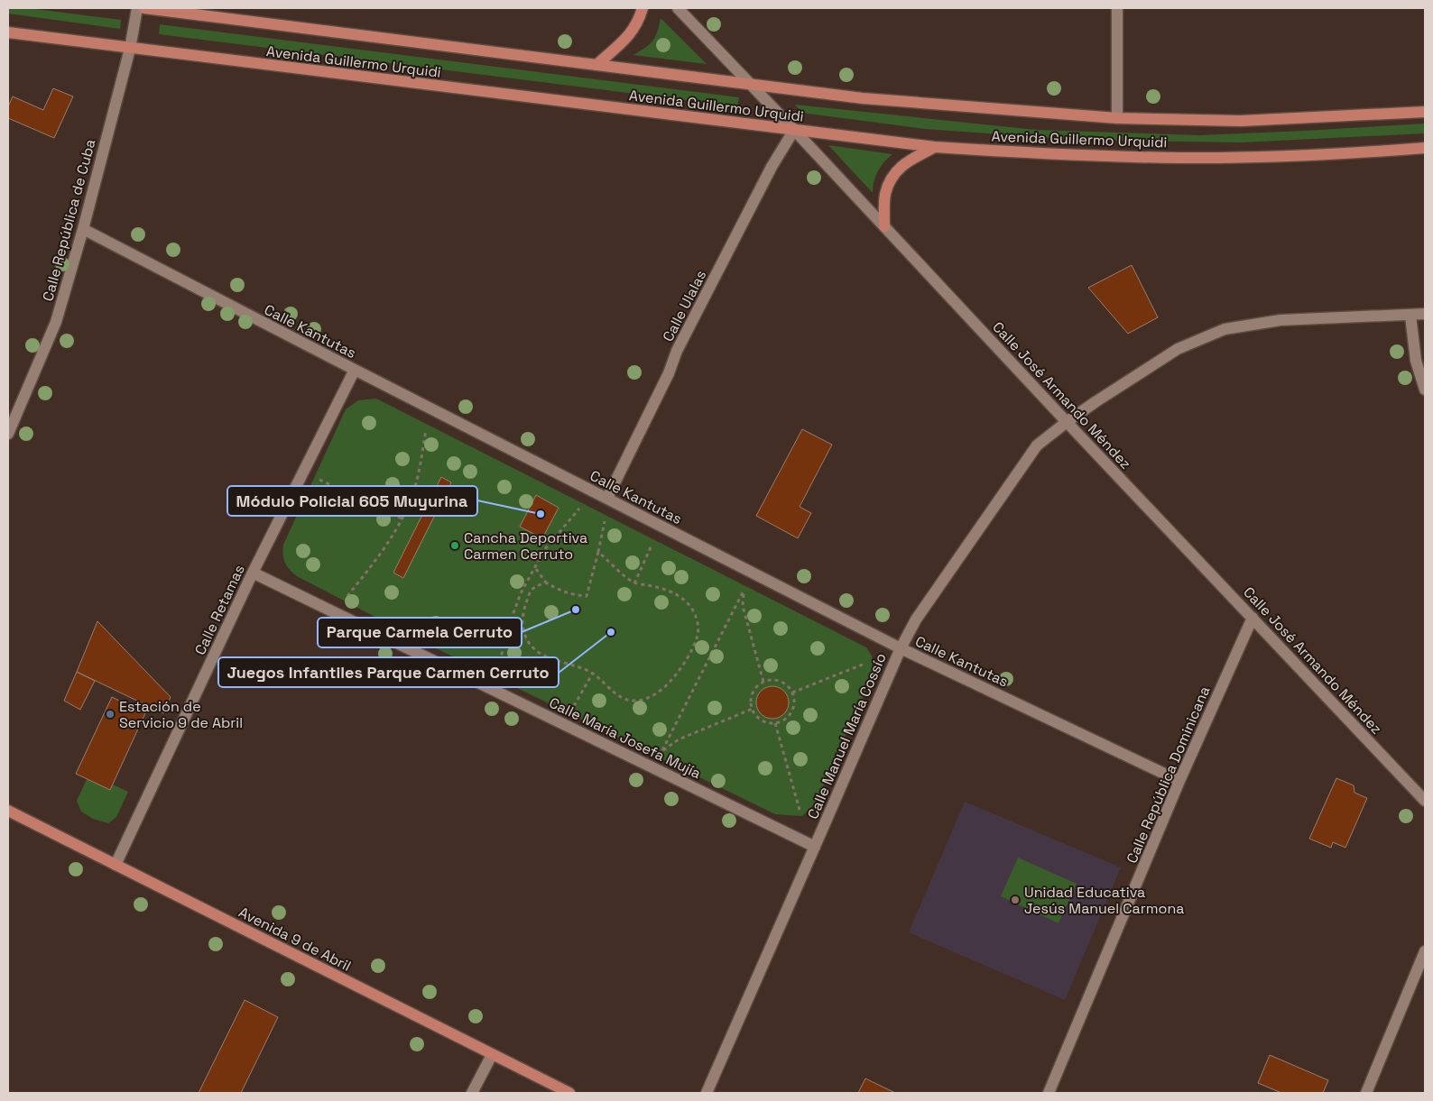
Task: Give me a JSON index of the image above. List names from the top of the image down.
{
  "streets": {
    "main road": ["Avenida Guillermo Urquidi", "Avenida 9 de Abril"],
    "street": [
      "Calle República de Cuba",
      "Calle Ulalas",
      "Calle Kantutas",
      "Calle José Armando Méndez",
      "Calle Retamas",
      "Calle Manuel María Cossío",
      "Calle María Josefa Mujía",
      "Calle República Dominicana"
    ]
  },
  "crossings": [
    ["Avenida Guillermo Urquidi", "Calle República de Cuba"],
    ["Avenida Guillermo Urquidi", "Calle Ulalas"],
    ["Avenida Guillermo Urquidi", "Calle José Armando Méndez"],
    ["Calle República de Cuba", "Calle Kantutas"],
    ["Calle Ulalas", "Calle Kantutas"],
    ["Calle Ulalas", "Calle José Armando Méndez"],
    ["Calle Kantutas", "Calle Retamas"],
    ["Calle Kantutas", "Calle Manuel María Cossío"],
    ["Calle Kantutas", "Calle República Dominicana"],
    ["Calle José Armando Méndez", "Calle Manuel María Cossío"],
    ["Calle José Armando Méndez", "Calle República Dominicana"],
    ["Calle Retamas", "Calle María Josefa Mujía"],
    ["Calle Retamas", "Avenida 9 de Abril"],
    ["Calle Manuel María Cossío", "Calle María Josefa Mujía"]
  ],
  "places": [
    "Módulo Policial 605 Muyurina",
    "Cancha Deportiva Carmen Cerruto",
    "Parque Carmela Cerruto",
    "Juegos Infantiles Parque Carmen Cerruto",
    "Estación de Servicio 9 de Abril",
    "Unidad Educativa Jesús Manuel Carmona"
  ]
}
